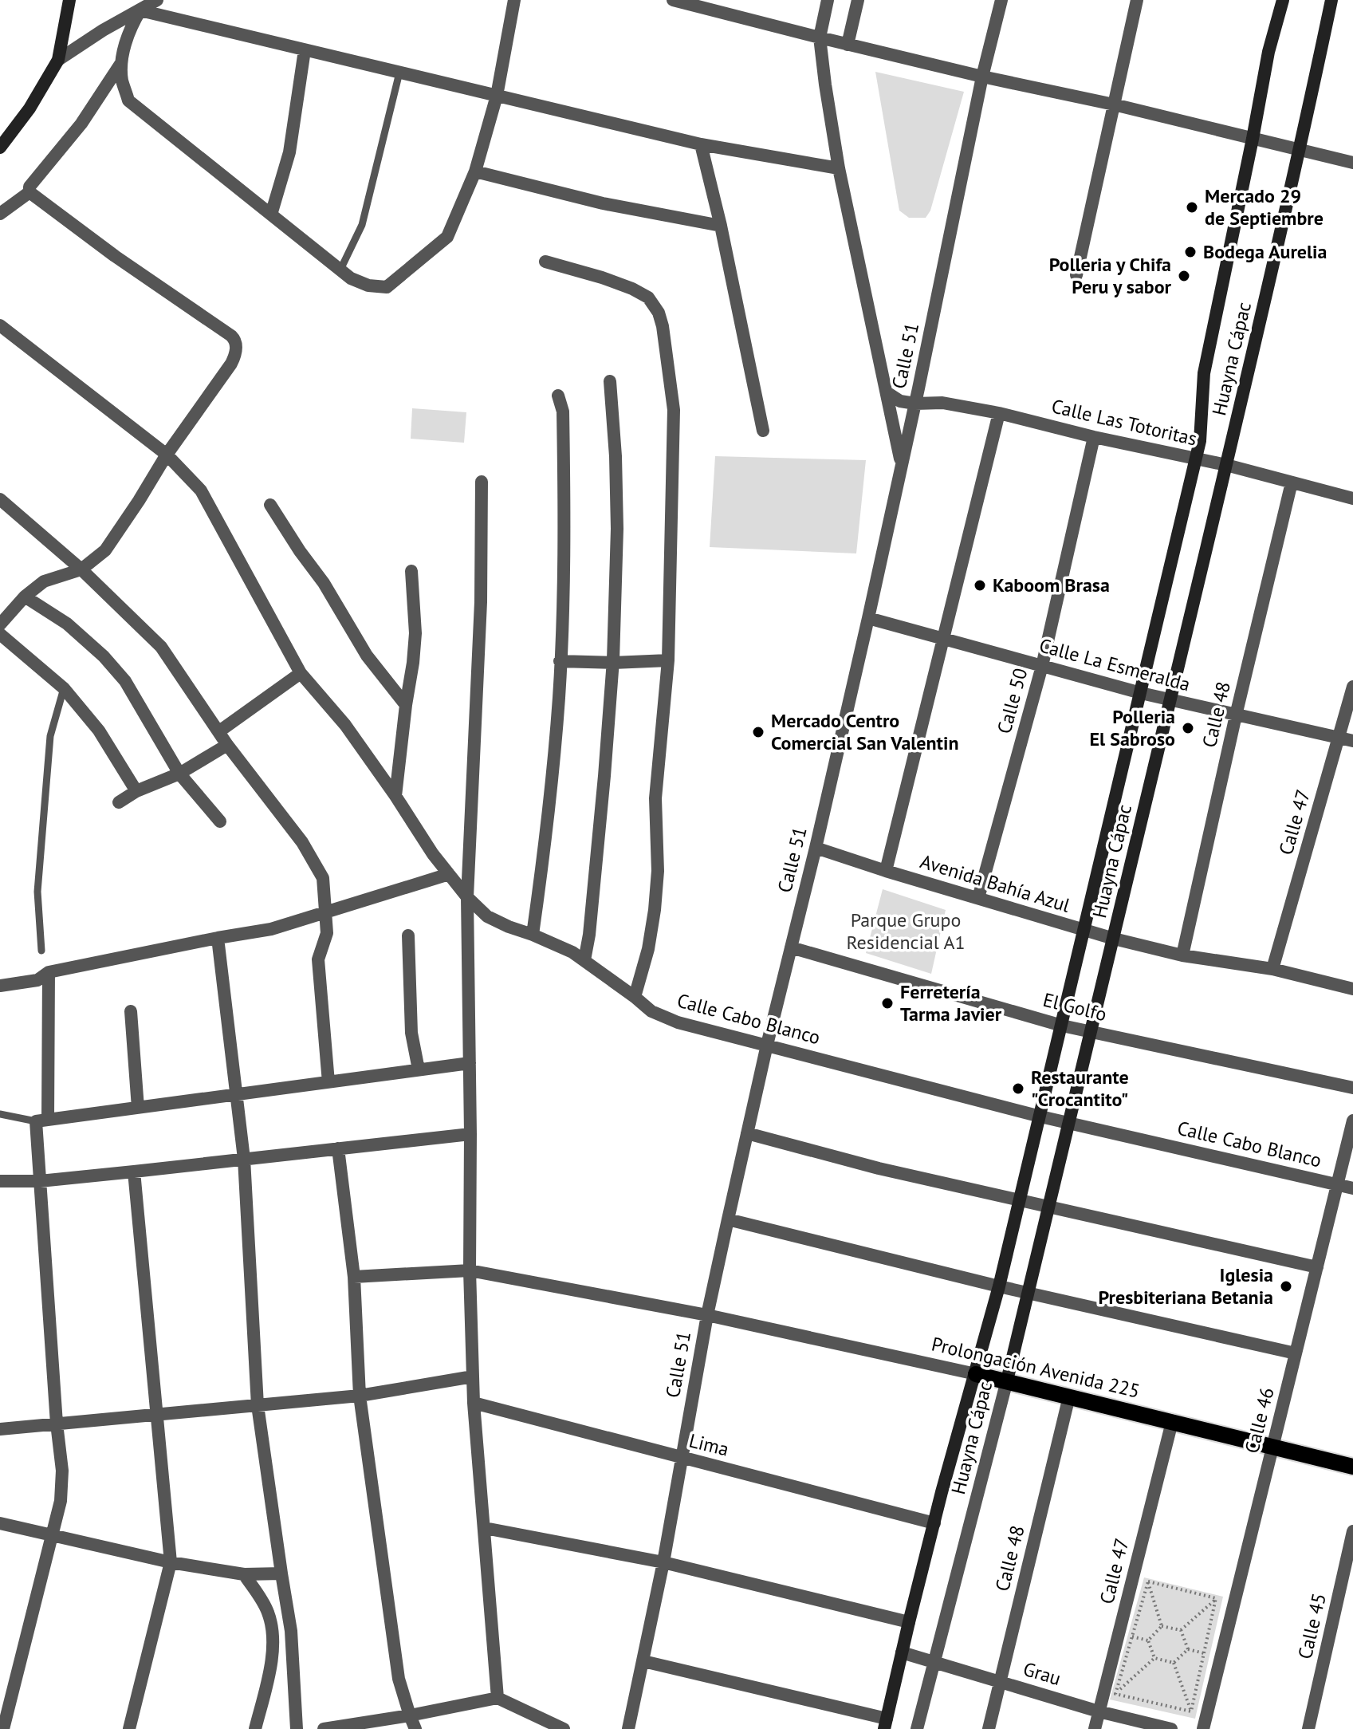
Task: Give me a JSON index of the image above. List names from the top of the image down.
{
  "streets": {
    "main road": ["Huayna Cápac", "Prolongación Avenida 225"],
    "street": [
      "Calle 51",
      "Calle Las Totoritas",
      "Calle La Esmeralda",
      "Calle 50",
      "Calle 48",
      "Calle 47",
      "Avenida Bahía Azul",
      "El Golfo",
      "Calle Cabo Blanco",
      "Calle 46",
      "Lima",
      "Calle 45",
      "Grau"
    ]
  },
  "crossings": [
    ["Calle 51", "Calle Las Totoritas"],
    ["Calle 51", "Calle La Esmeralda"],
    ["Calle 51", "Avenida Bahía Azul"],
    ["Calle 51", "El Golfo"],
    ["Calle 51", "Calle Cabo Blanco"],
    ["Calle 51", "Prolongación Avenida 225"],
    ["Calle 51", "Lima"],
    ["Huayna Cápac", "Calle Las Totoritas"],
    ["Huayna Cápac", "Calle La Esmeralda"],
    ["Huayna Cápac", "Avenida Bahía Azul"],
    ["Huayna Cápac", "El Golfo"],
    ["Huayna Cápac", "Calle Cabo Blanco"],
    ["Huayna Cápac", "Prolongación Avenida 225"],
    ["Huayna Cápac", "Lima"],
    ["Huayna Cápac", "Grau"],
    ["Calle Las Totoritas", "Calle 50"],
    ["Calle Las Totoritas", "Calle 48"],
    ["Calle La Esmeralda", "Calle 50"],
    ["Calle La Esmeralda", "Calle 48"],
    ["Calle La Esmeralda", "Calle 47"],
    ["Calle 50", "Avenida Bahía Azul"],
    ["Calle 48", "Avenida Bahía Azul"],
    ["Calle 48", "Prolongación Avenida 225"],
    ["Calle 48", "Grau"],
    ["Calle 47", "Avenida Bahía Azul"],
    ["Calle 47", "Prolongación Avenida 225"],
    ["Calle 47", "Grau"],
    ["Calle Cabo Blanco", "Calle 46"],
    ["Prolongación Avenida 225", "Calle 46"]
  ],
  "parks": ["Parque Grupo Residencial A1"],
  "places": [
    "Mercado 29 de Septiembre",
    "Bodega Aurelia",
    "Polleria y Chifa Peru y sabor",
    "Kaboom Brasa",
    "Polleria El Sabroso",
    "Mercado Centro Comercial San Valentin",
    "Ferretería Tarma Javier",
    "Restaurante \"Crocantito\"",
    "Iglesia Presbiteriana Betania"
  ]
}
